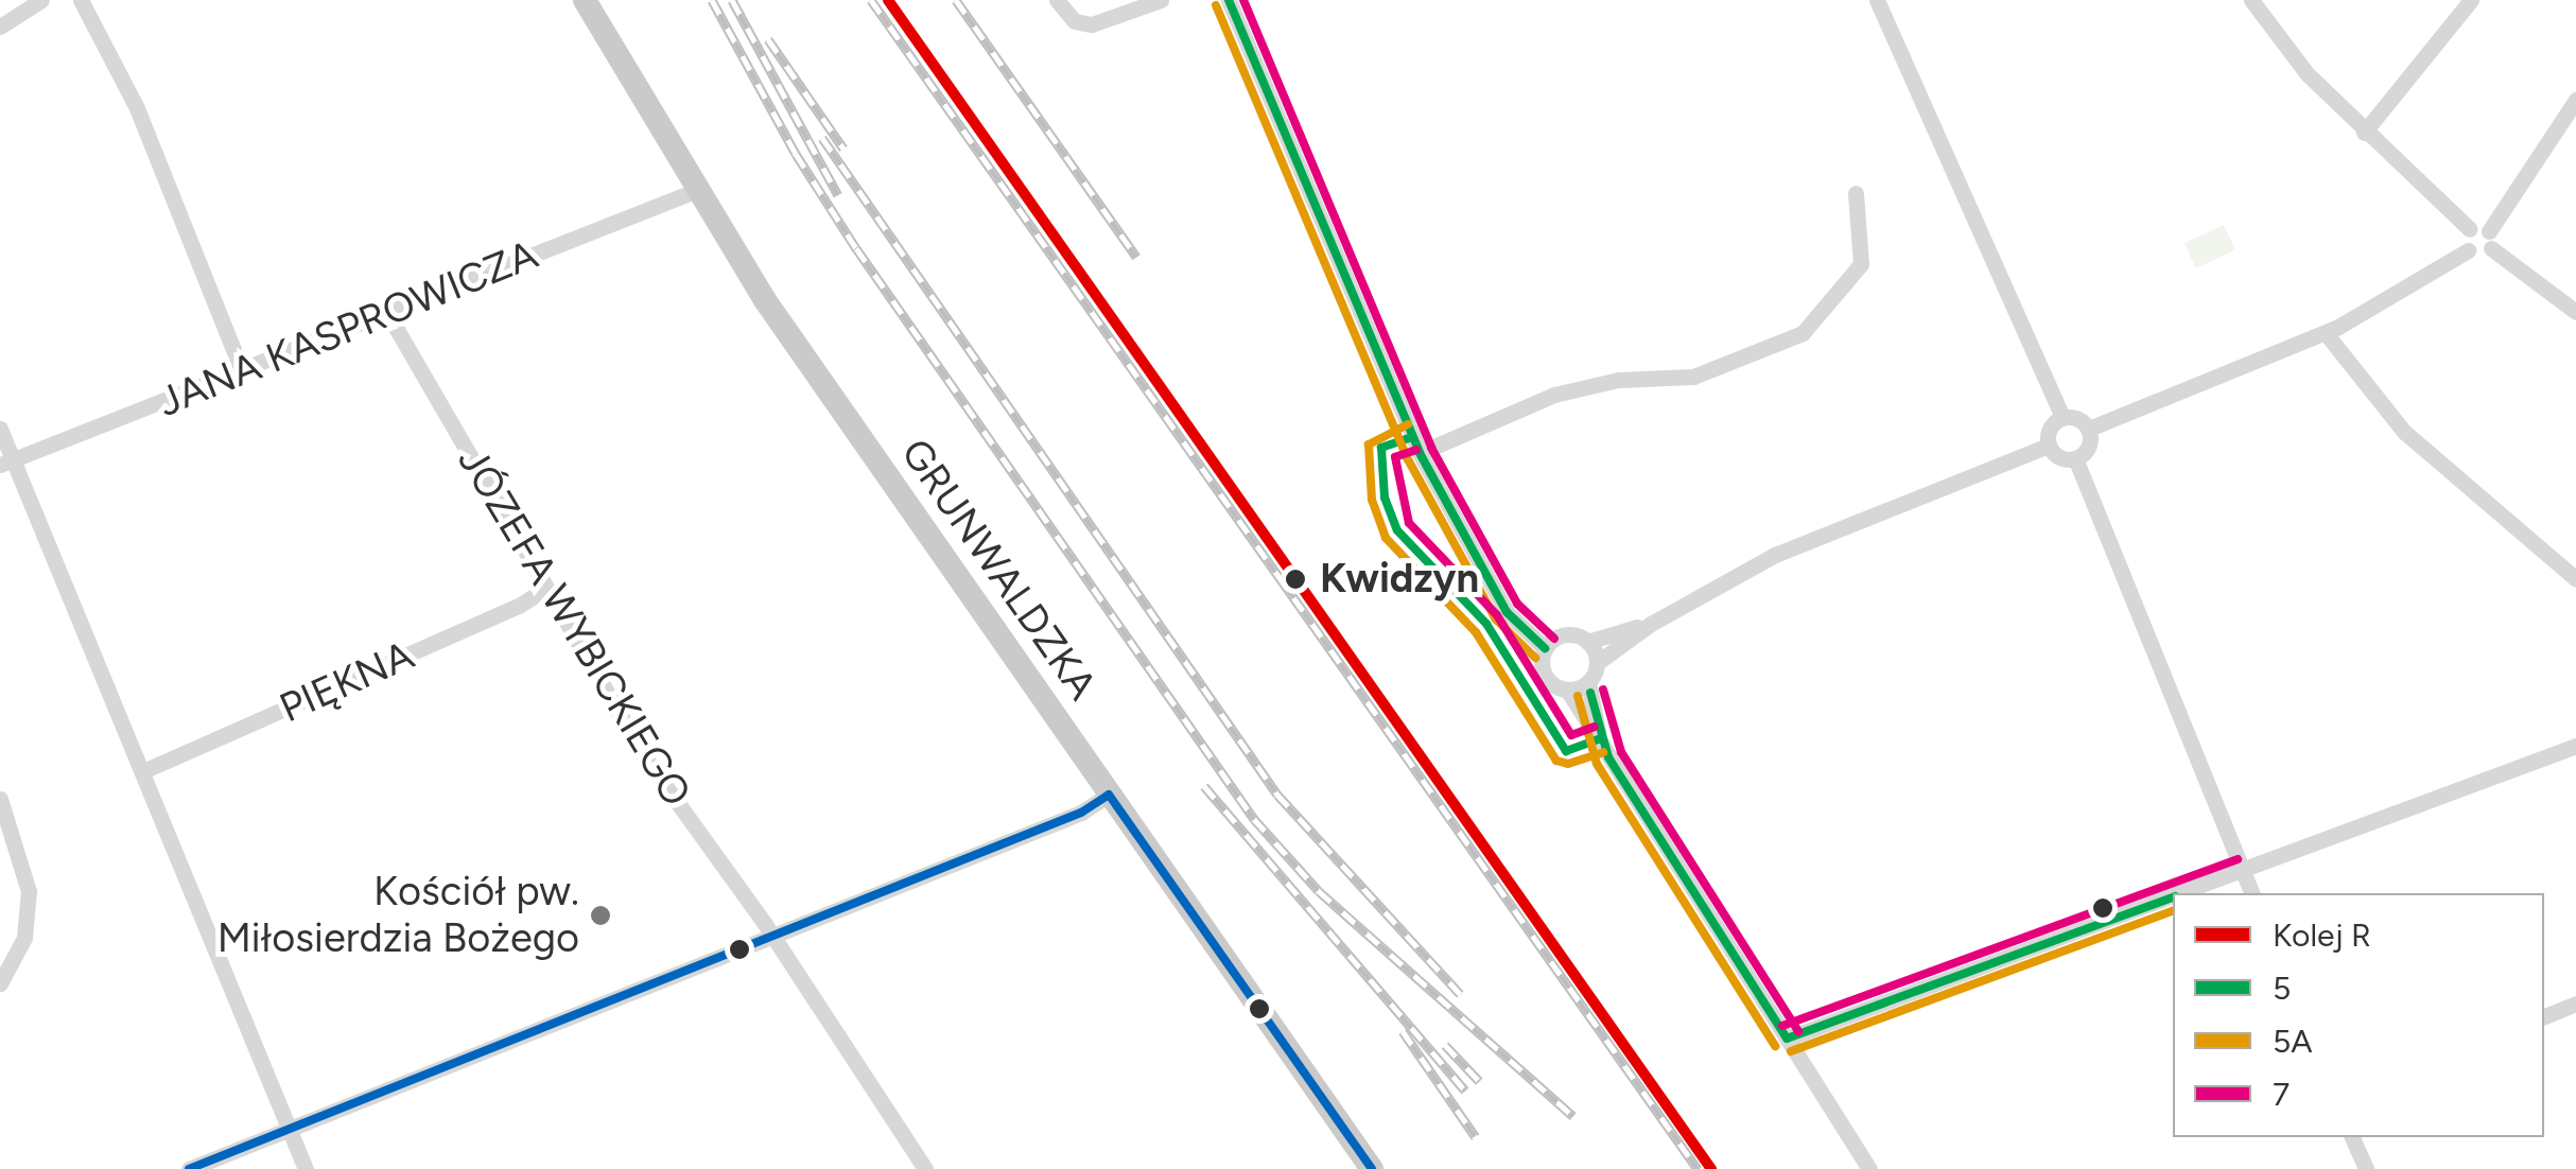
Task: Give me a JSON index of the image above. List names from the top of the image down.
{
  "streets": {
    "main road": ["GRUNWALDZKA"],
    "street": ["JANA KASPROWICZA", "JÓZEFA WYBICKIEGO", "PIĘKNA"]
  },
  "crossings": [
    ["JANA KASPROWICZA", "GRUNWALDZKA"],
    ["JANA KASPROWICZA", "JÓZEFA WYBICKIEGO"],
    ["JÓZEFA WYBICKIEGO", "PIĘKNA"]
  ],
  "places": ["Kwidzyn", "Kościół pw. Miłosierdzia Bożego"],
  "lines": [
    "rail line R",
    "transit line 5",
    "transit line 7",
    "transit line 5A"
  ],
  "legend": [
    "Kolej R",
    "5",
    "5A",
    "7"
  ]
}
